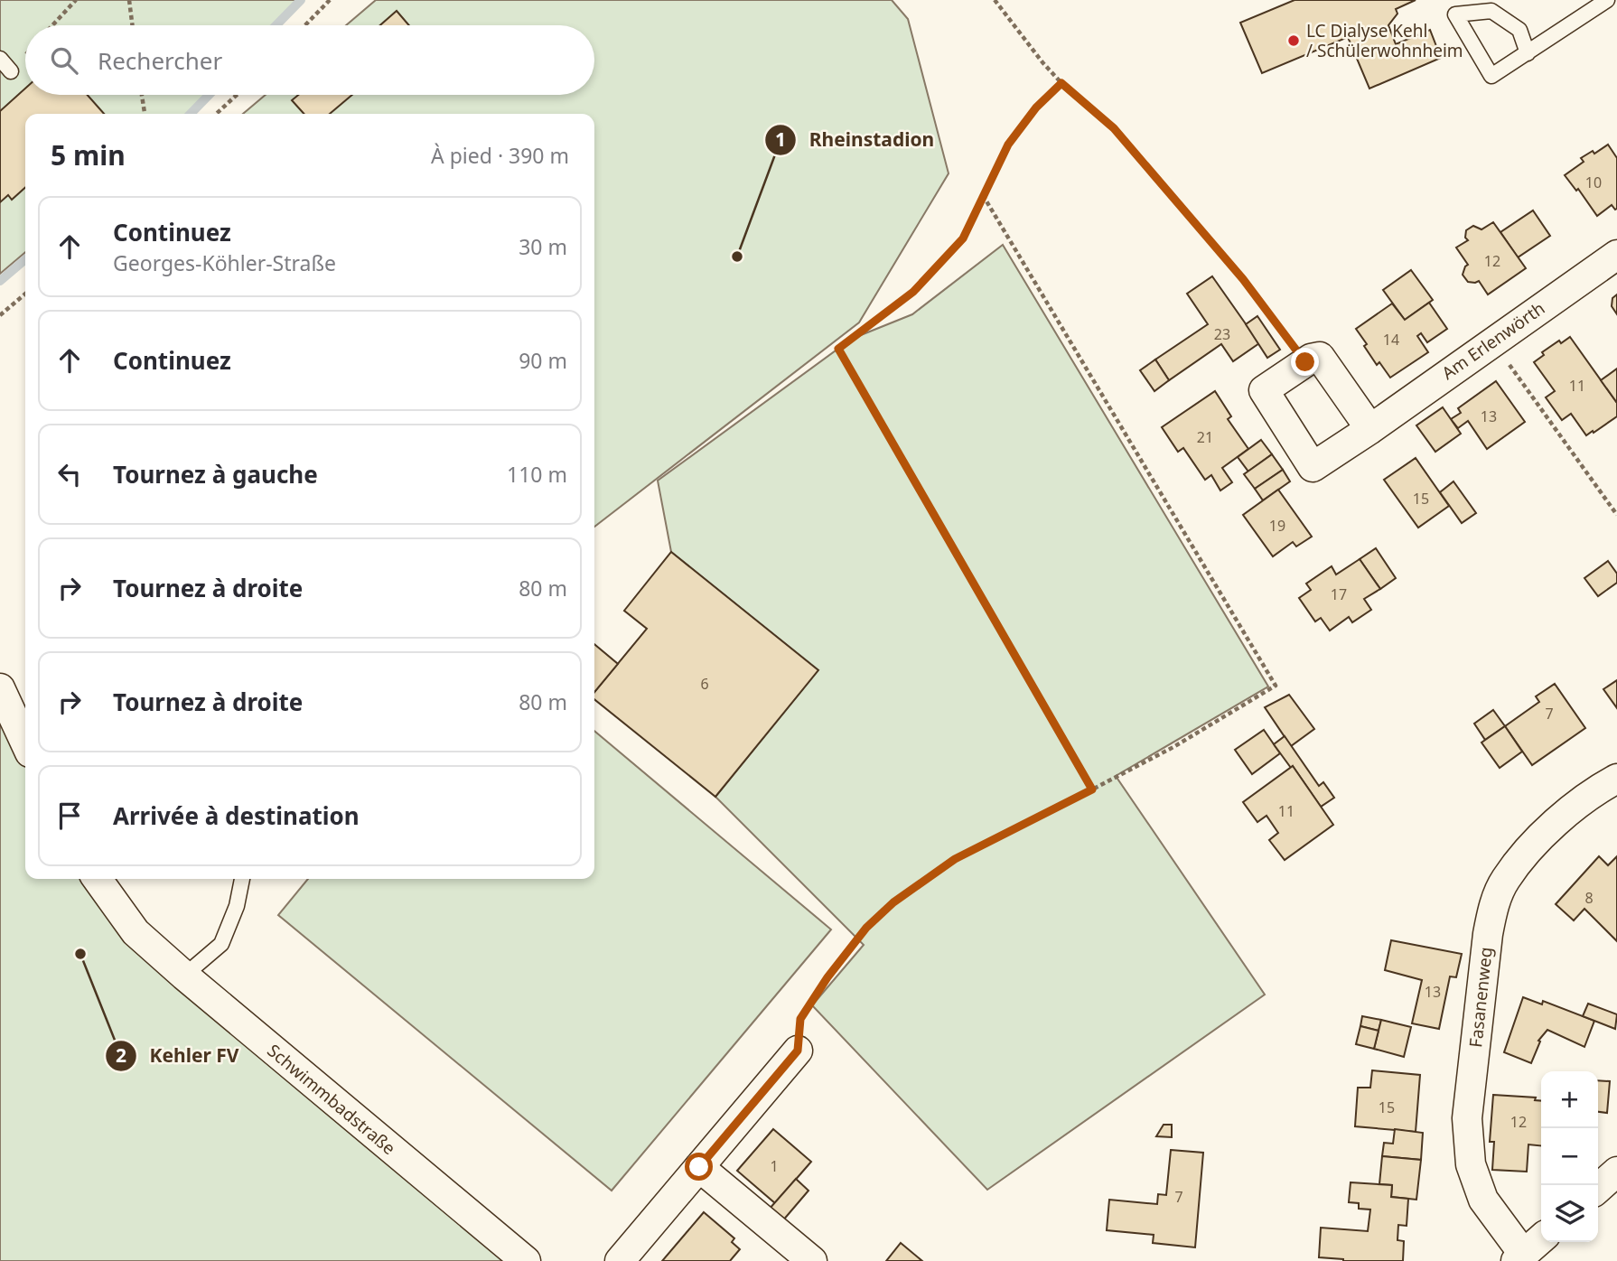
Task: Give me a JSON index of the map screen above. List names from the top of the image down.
{
  "streets": {
    "street": ["Am Erlenwörth", "Fasanenweg", "Schwimmbadstraße"]
  },
  "places": ["LC Dialyse Kehl / Schülerwohnheim", "Rheinstadion", "Kehler FV"],
  "house_numbers": [
    "10",
    "12",
    "23",
    "14",
    "11",
    "13",
    "21",
    "15",
    "19",
    "17",
    "6",
    "7",
    "11",
    "8",
    "13",
    "15",
    "12",
    "1",
    "7"
  ],
  "page": {
    "search": "Rechercher",
    "heading": ["5 min", "À pied · 390 m"],
    "list": [
      ["Continuez", "Georges-Köhler-Straße", "30 m"],
      ["Continuez", "90 m"],
      ["Tournez à gauche", "110 m"],
      ["Tournez à droite", "80 m"],
      ["Tournez à droite", "80 m"],
      "Arrivée à destination"
    ],
    "map_buttons": ["+", "−"]
  }
}
